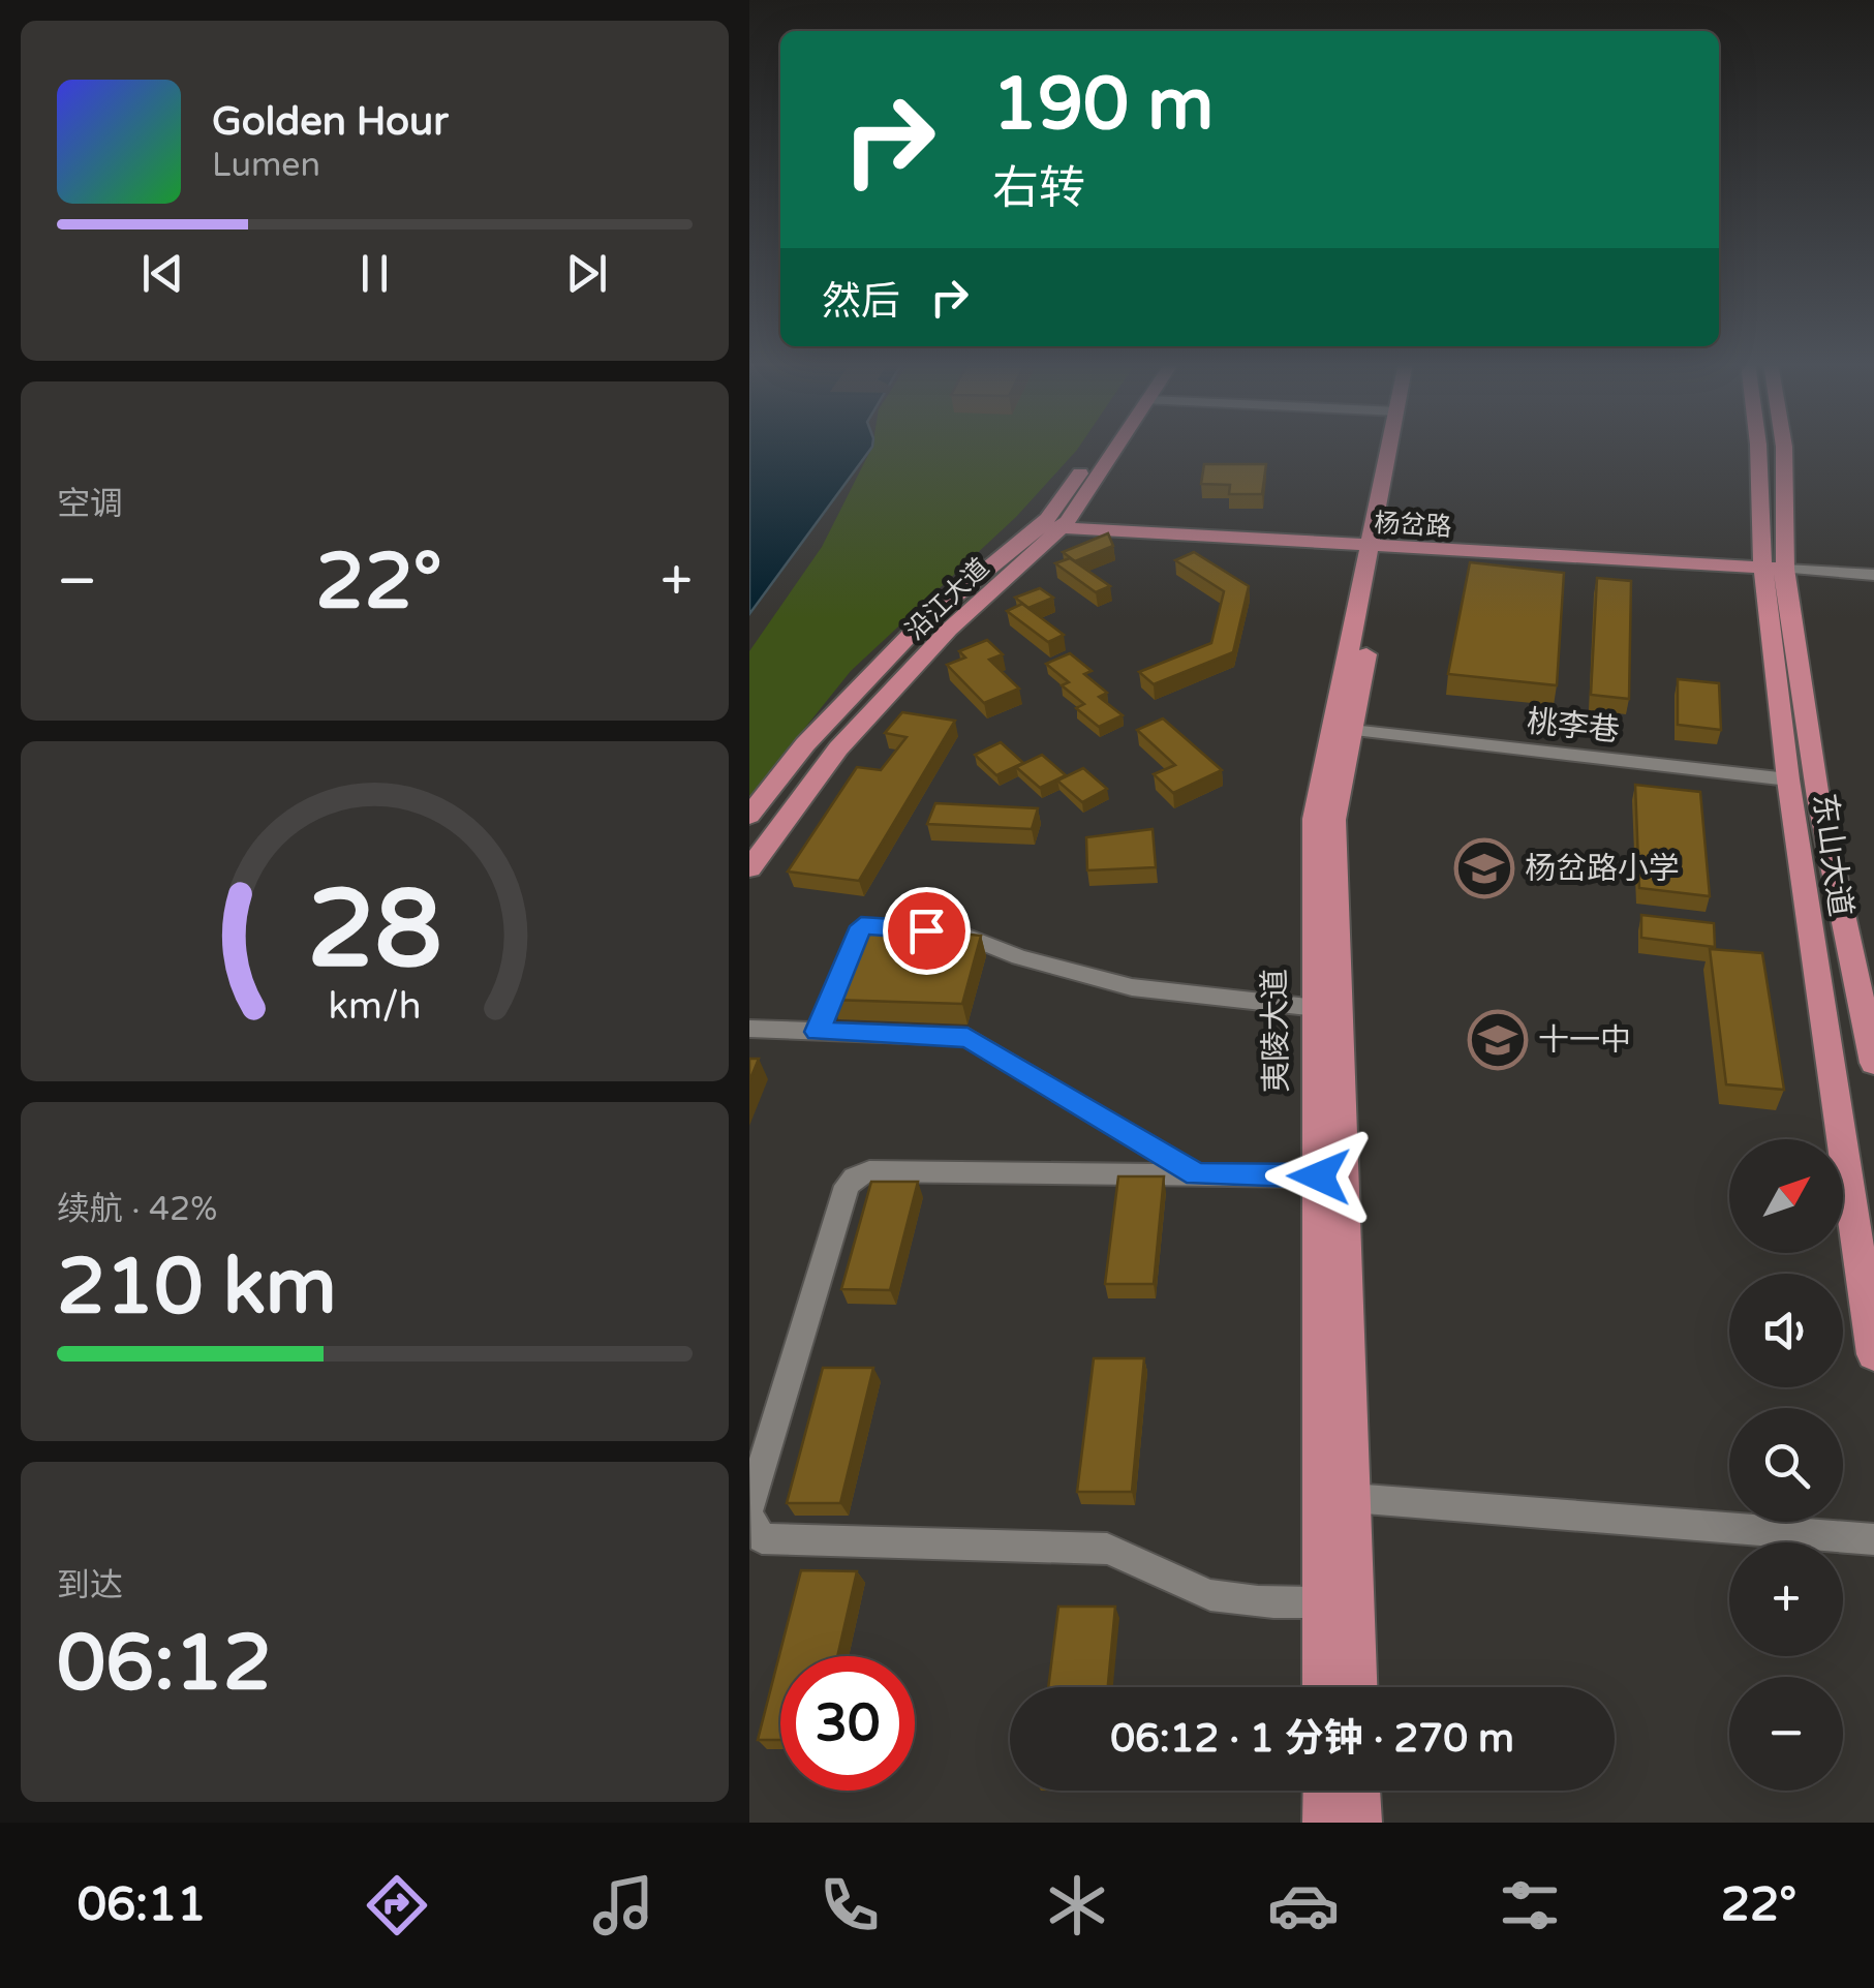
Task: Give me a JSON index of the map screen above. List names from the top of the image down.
{
  "streets": {
    "main road": [
      "杨岔路",
      "沿江大道",
      "东山大道",
      "夷陵大道"
    ],
    "street": ["桃李巷"]
  },
  "crossings": [
    ["杨岔路", "沿江大道"],
    ["杨岔路", "东山大道"],
    ["杨岔路", "夷陵大道"],
    ["桃李巷", "东山大道"],
    ["桃李巷", "夷陵大道"]
  ],
  "places": {
    "school or university": ["杨岔路小学", "十一中"]
  },
  "north": "top right",
  "page": {
    "turn": ["190 m", "右转"],
    "song": ["Golden Hour", "Lumen"],
    "then": "然后",
    "tile": [
      "空调",
      ["续航 · 42%", "210 km"],
      ["到达", "06:12"]
    ],
    "heat": ["−", "22°", "+"],
    "map_buttons": ["+", "−"],
    "limit": "30",
    "trip": "06:12 · 1 分钟 · 270 m",
    "tabs": ["06:11", "22°"],
    "gauge": ["28", "km/h"]
  }
}
